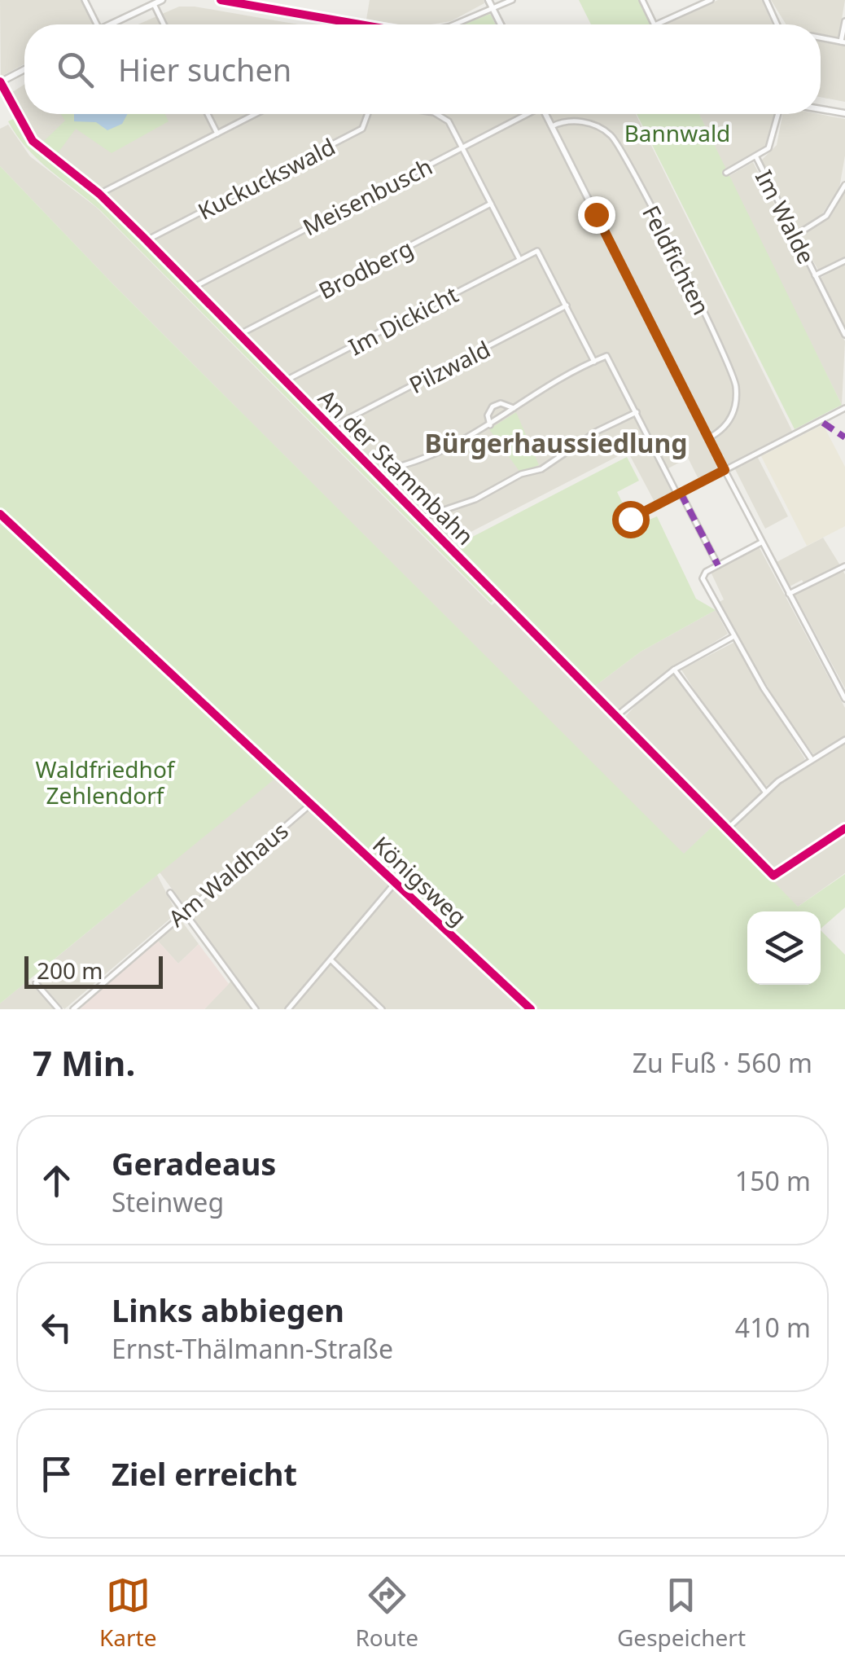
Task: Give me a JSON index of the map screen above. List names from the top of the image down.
{
  "streets": {
    "street": [
      "Kuckuckswald",
      "Meisenbusch",
      "Im Walde",
      "Feldfichten",
      "Brodberg",
      "Im Dickicht",
      "Pilzwald",
      "An der Stammbahn",
      "Am Waldhaus",
      "Königsweg"
    ]
  },
  "crossings": [
    ["Kuckuckswald", "An der Stammbahn"],
    ["Meisenbusch", "An der Stammbahn"],
    ["Brodberg", "An der Stammbahn"],
    ["Im Dickicht", "An der Stammbahn"],
    ["Pilzwald", "An der Stammbahn"],
    ["Am Waldhaus", "Königsweg"]
  ],
  "districts": ["Bürgerhaussiedlung"],
  "parks": ["Bannwald", "Waldfriedhof Zehlendorf"],
  "scale_bar": "200 m",
  "page": {
    "search": "Hier suchen",
    "scale": "200 m",
    "heading": ["7 Min.", "Zu Fuß · 560 m"],
    "list": [
      ["Geradeaus", "Steinweg", "150 m"],
      ["Links abbiegen", "Ernst-Thälmann-Straße", "410 m"],
      "Ziel erreicht"
    ],
    "nav": ["Karte", "Route", "Gespeichert"]
  }
}
